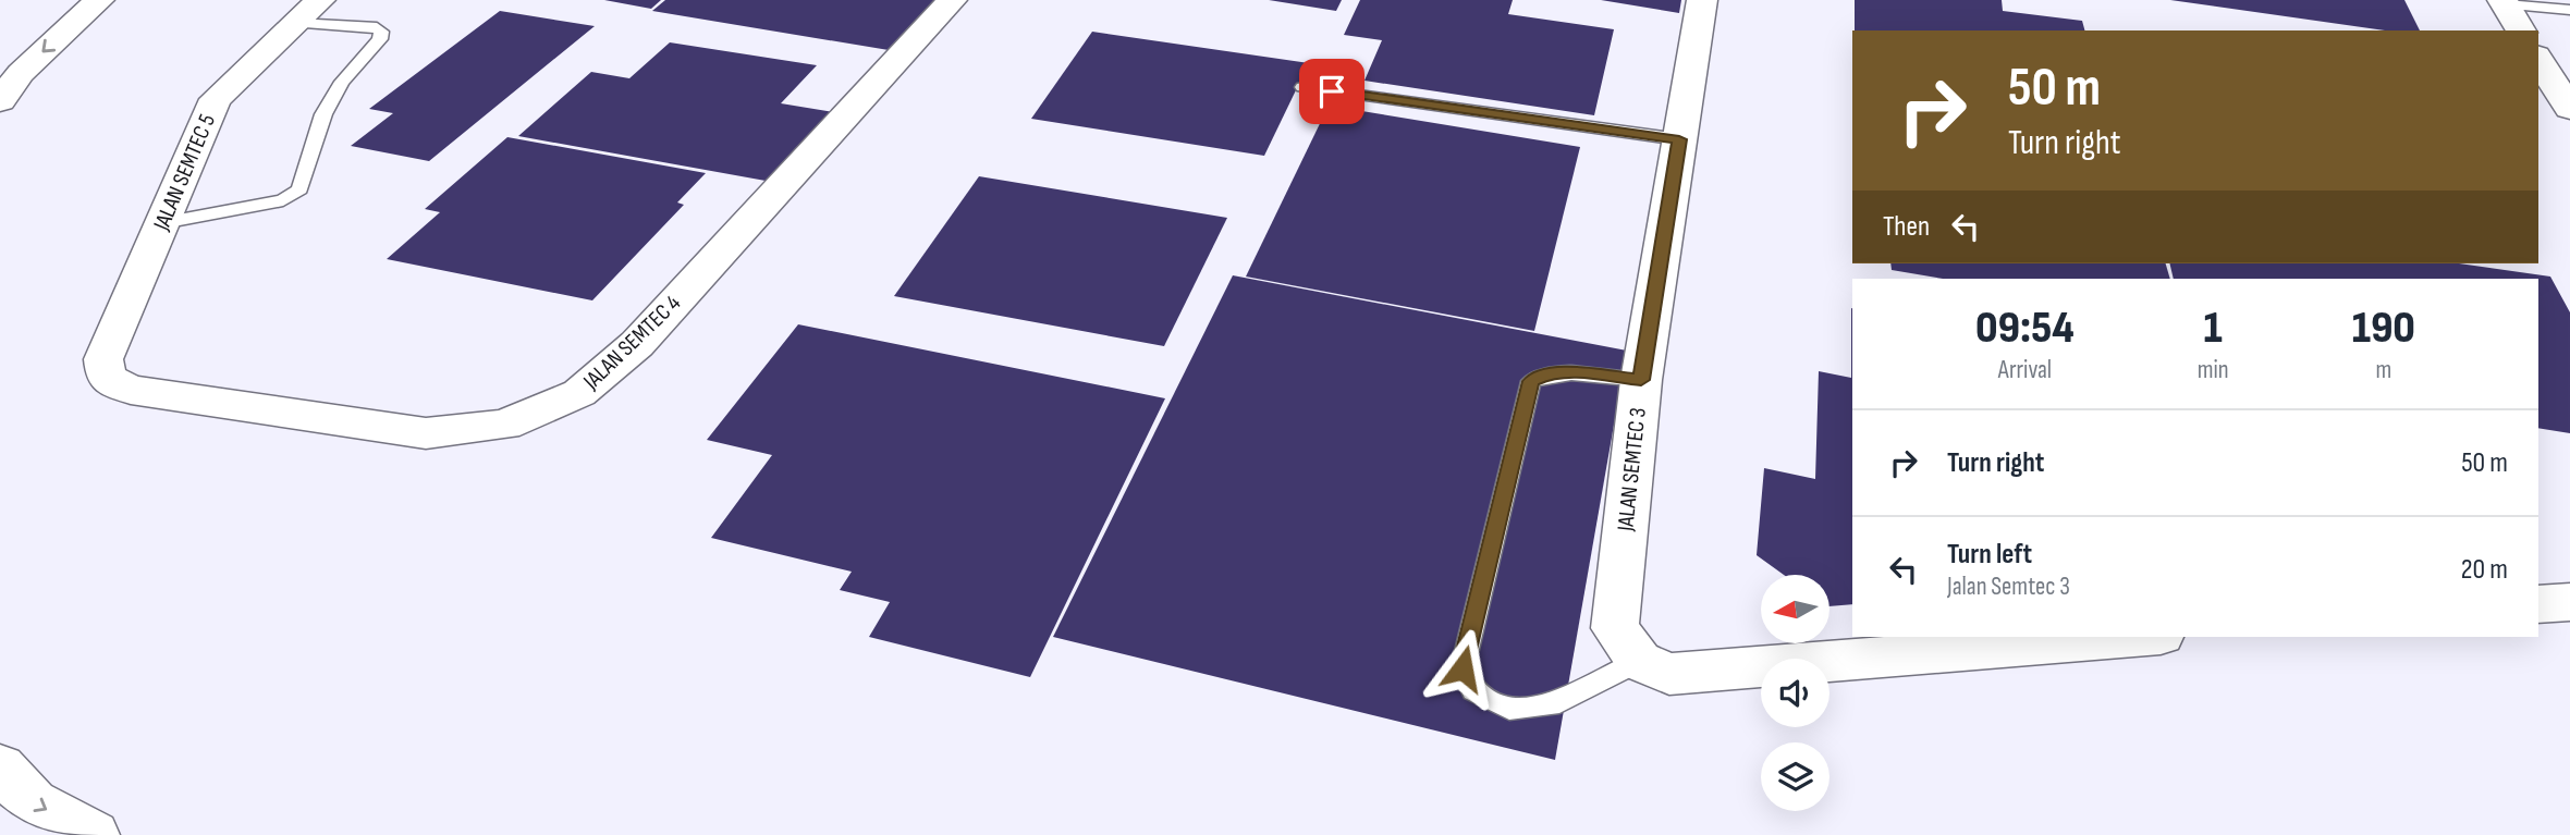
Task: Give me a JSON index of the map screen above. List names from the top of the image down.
{
  "streets": {
    "main road": ["JALAN SEMTEC 5", "JALAN SEMTEC 4", "JALAN SEMTEC 3"]
  },
  "crossings": [
    ["JALAN SEMTEC 5", "JALAN SEMTEC 4"]
  ],
  "north": "left",
  "page": {
    "turn": ["50 m", "Turn right"],
    "then": "Then",
    "eta": [
      "09:54",
      "Arrival",
      "1",
      "min",
      "190",
      "m"
    ],
    "list": [
      {
        "name": "Turn right",
        "value": "50 m"
      },
      {
        "name": "Turn left",
        "note": "Jalan Semtec 3",
        "value": "20 m"
      }
    ]
  }
}
